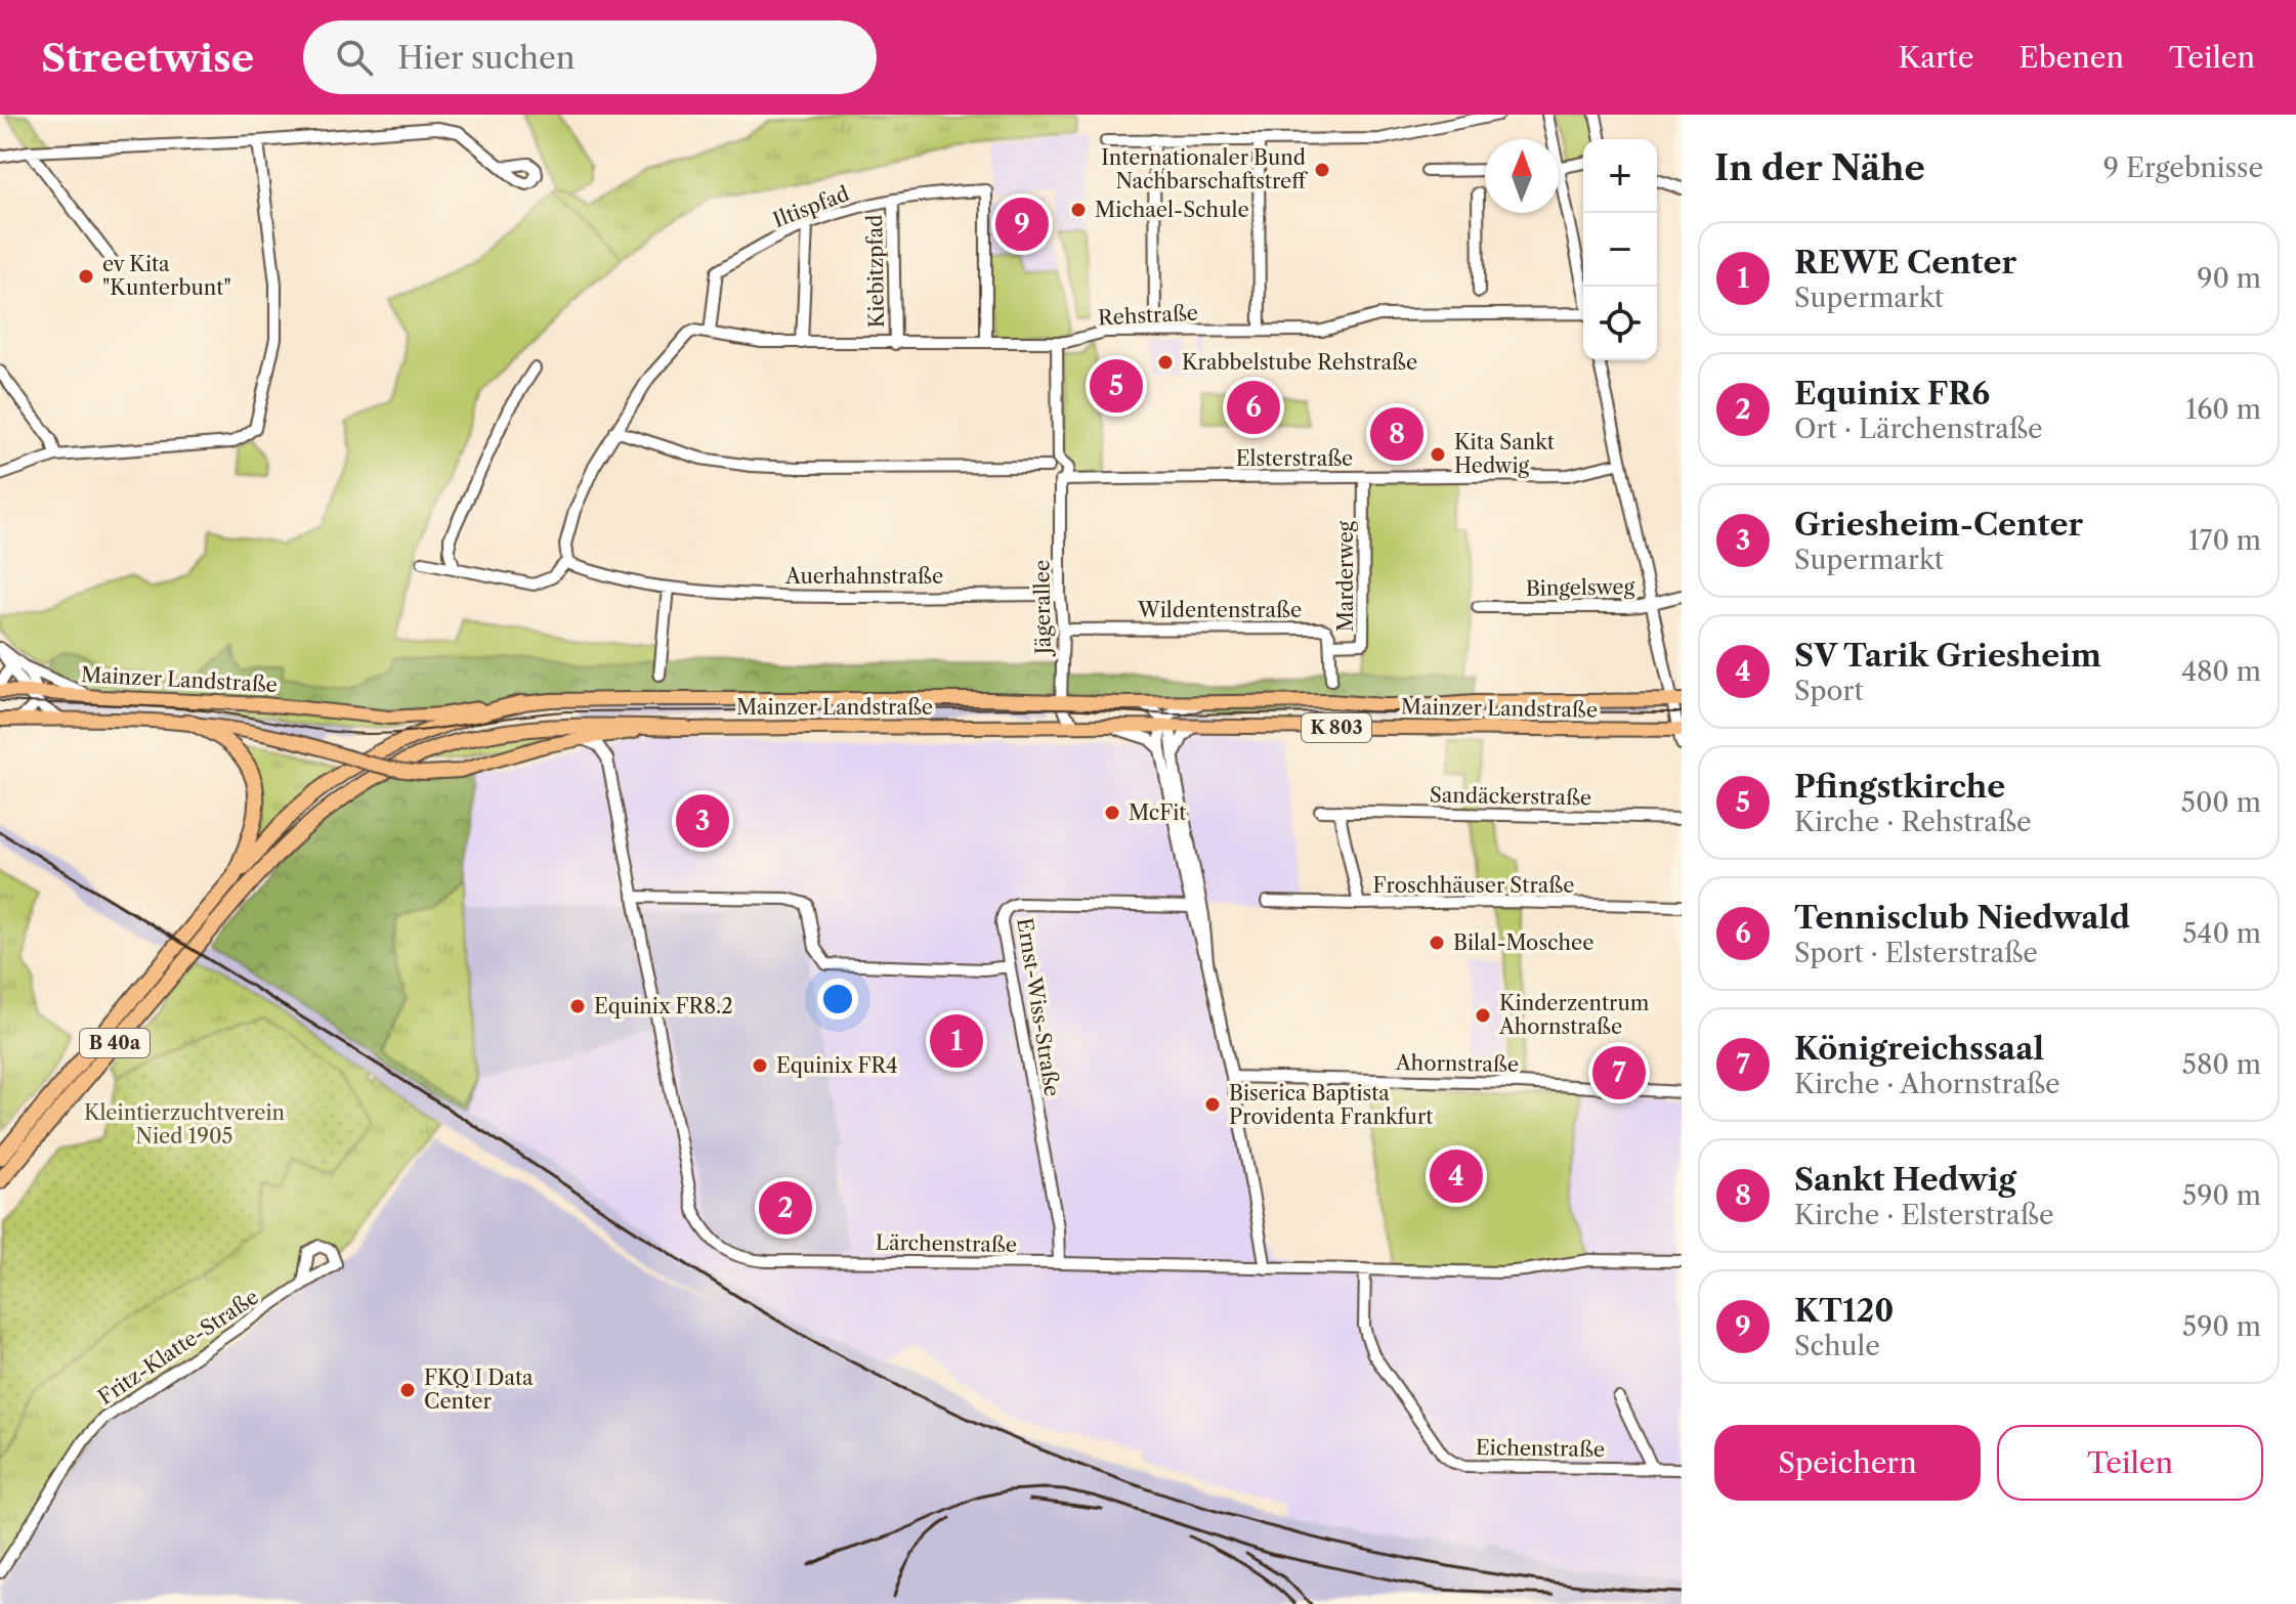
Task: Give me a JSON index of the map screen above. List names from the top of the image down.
{
  "streets": {
    "highway": ["B 40a"],
    "main road": ["Mainzer Landstraße", "K 803"],
    "street": [
      "Iltispfad",
      "Kiebitzpfad",
      "Rehstraße",
      "Elsterstraße",
      "Auerhahnstraße",
      "Marderweg",
      "Bingelsweg",
      "Jägerallee",
      "Wildentenstraße",
      "Sandäckerstraße",
      "Froschhäuser Straße",
      "Ernst-Wiss-Straße",
      "Ahornstraße",
      "Lärchenstraße",
      "Fritz-Klatte-Straße",
      "Eichenstraße"
    ]
  },
  "crossings": [
    ["Iltispfad", "Kiebitzpfad"],
    ["Iltispfad", "Rehstraße"],
    ["Kiebitzpfad", "Rehstraße"],
    ["Rehstraße", "Jägerallee"],
    ["Elsterstraße", "Marderweg"],
    ["Elsterstraße", "Jägerallee"],
    ["Auerhahnstraße", "Jägerallee"],
    ["Marderweg", "Wildentenstraße"],
    ["Jägerallee", "Wildentenstraße"],
    ["Jägerallee", "Mainzer Landstraße"],
    ["Mainzer Landstraße", "B 40a"],
    ["Ernst-Wiss-Straße", "Lärchenstraße"],
    ["Lärchenstraße", "Eichenstraße"]
  ],
  "parks": ["Kleintierzuchtverein Nied 1905"],
  "places": [
    "Internationaler Bund Nachbarschaftstreff",
    "Michael-Schule",
    "ev Kita \"Kunterbunt\"",
    "Krabbelstube Rehstraße",
    "Kita Sankt Hedwig",
    "McFit",
    "Bilal-Moschee",
    "Equinix FR8.2",
    "Kinderzentrum Ahornstraße",
    "Equinix FR4",
    "Biserica Baptista Providenta Frankfurt",
    "FKQ I Data Center"
  ],
  "north": "top",
  "page": {
    "header": "Streetwise",
    "search": "Hier suchen",
    "nav": ["Karte", "Ebenen", "Teilen"],
    "heading": ["In der Nähe", "9 Ergebnisse"],
    "map_buttons": ["+", "−"],
    "pins": [
      "9",
      "5",
      "6",
      "8",
      "3",
      "1",
      "7",
      "4",
      "2"
    ],
    "list": [
      {
        "mark": "1",
        "name": "REWE Center",
        "note": "Supermarkt",
        "value": "90 m"
      },
      {
        "mark": "2",
        "name": "Equinix FR6",
        "note": "Ort · Lärchenstraße",
        "value": "160 m"
      },
      {
        "mark": "3",
        "name": "Griesheim-Center",
        "note": "Supermarkt",
        "value": "170 m"
      },
      {
        "mark": "4",
        "name": "SV Tarik Griesheim",
        "note": "Sport",
        "value": "480 m"
      },
      {
        "mark": "5",
        "name": "Pfingstkirche",
        "note": "Kirche · Rehstraße",
        "value": "500 m"
      },
      {
        "mark": "6",
        "name": "Tennisclub Niedwald",
        "note": "Sport · Elsterstraße",
        "value": "540 m"
      },
      {
        "mark": "7",
        "name": "Königreichssaal",
        "note": "Kirche · Ahornstraße",
        "value": "580 m"
      },
      {
        "mark": "8",
        "name": "Sankt Hedwig",
        "note": "Kirche · Elsterstraße",
        "value": "590 m"
      },
      {
        "mark": "9",
        "name": "KT120",
        "note": "Schule",
        "value": "590 m"
      }
    ],
    "buttons": ["Speichern", "Teilen"]
  }
}
